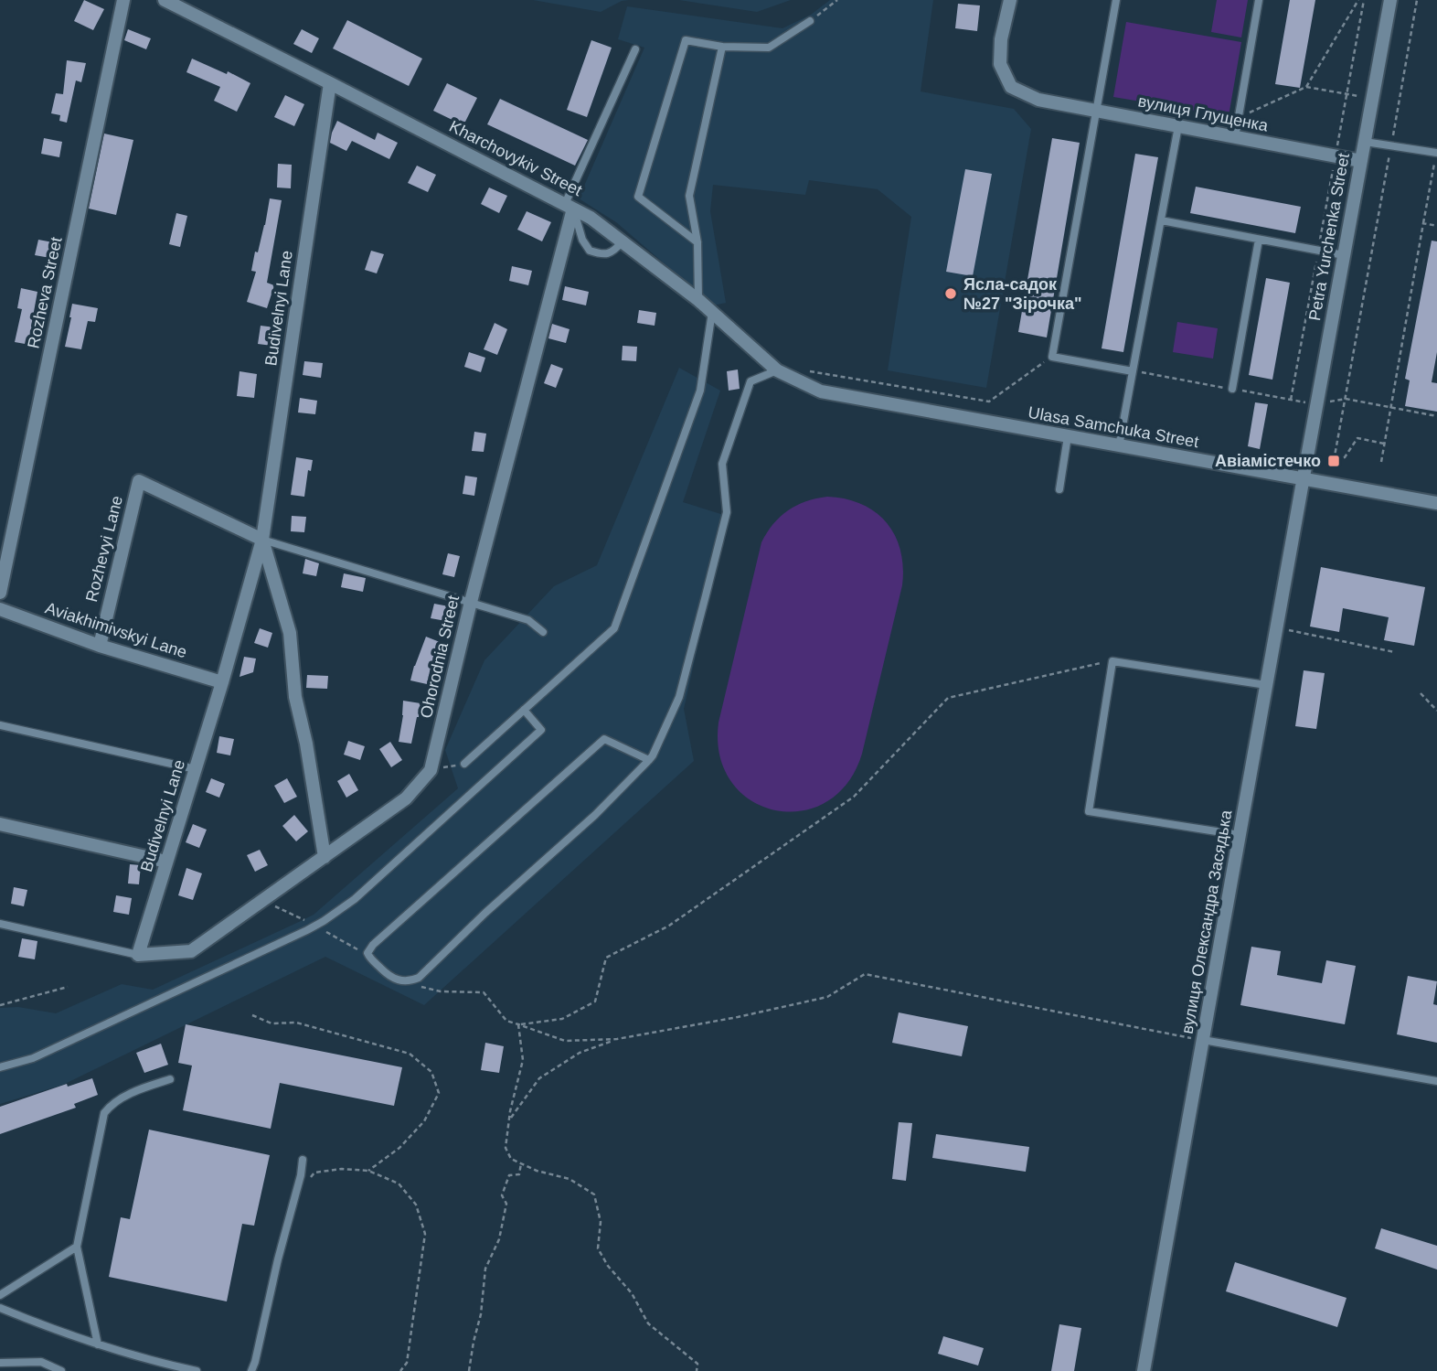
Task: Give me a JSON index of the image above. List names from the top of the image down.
{
  "streets": {
    "street": [
      "вулиця Глущенка",
      "Kharchovykiv Street",
      "Petra Yurchenka Street",
      "Rozheva Street",
      "Budivelnyi Lane",
      "Ulasa Samchuka Street",
      "Rozhevyi Lane",
      "Aviakhimivskyi Lane",
      "Ohorodnia Street",
      "вулиця Олександра Засядька"
    ]
  },
  "crossings": [
    ["вулиця Глущенка", "Petra Yurchenka Street"],
    ["Kharchovykiv Street", "Budivelnyi Lane"],
    ["Kharchovykiv Street", "Ulasa Samchuka Street"],
    ["Kharchovykiv Street", "Ohorodnia Street"],
    ["Petra Yurchenka Street", "Ulasa Samchuka Street"],
    ["Petra Yurchenka Street", "вулиця Олександра Засядька"],
    ["Budivelnyi Lane", "Rozhevyi Lane"],
    ["Budivelnyi Lane", "Aviakhimivskyi Lane"],
    ["Budivelnyi Lane", "Ohorodnia Street"],
    ["Ulasa Samchuka Street", "вулиця Олександра Засядька"],
    ["Rozhevyi Lane", "Aviakhimivskyi Lane"]
  ],
  "places": {
    "other": ["Ясла-садок №27 \"Зірочка\""],
    "transit": ["Авіамістечко"]
  }
}
